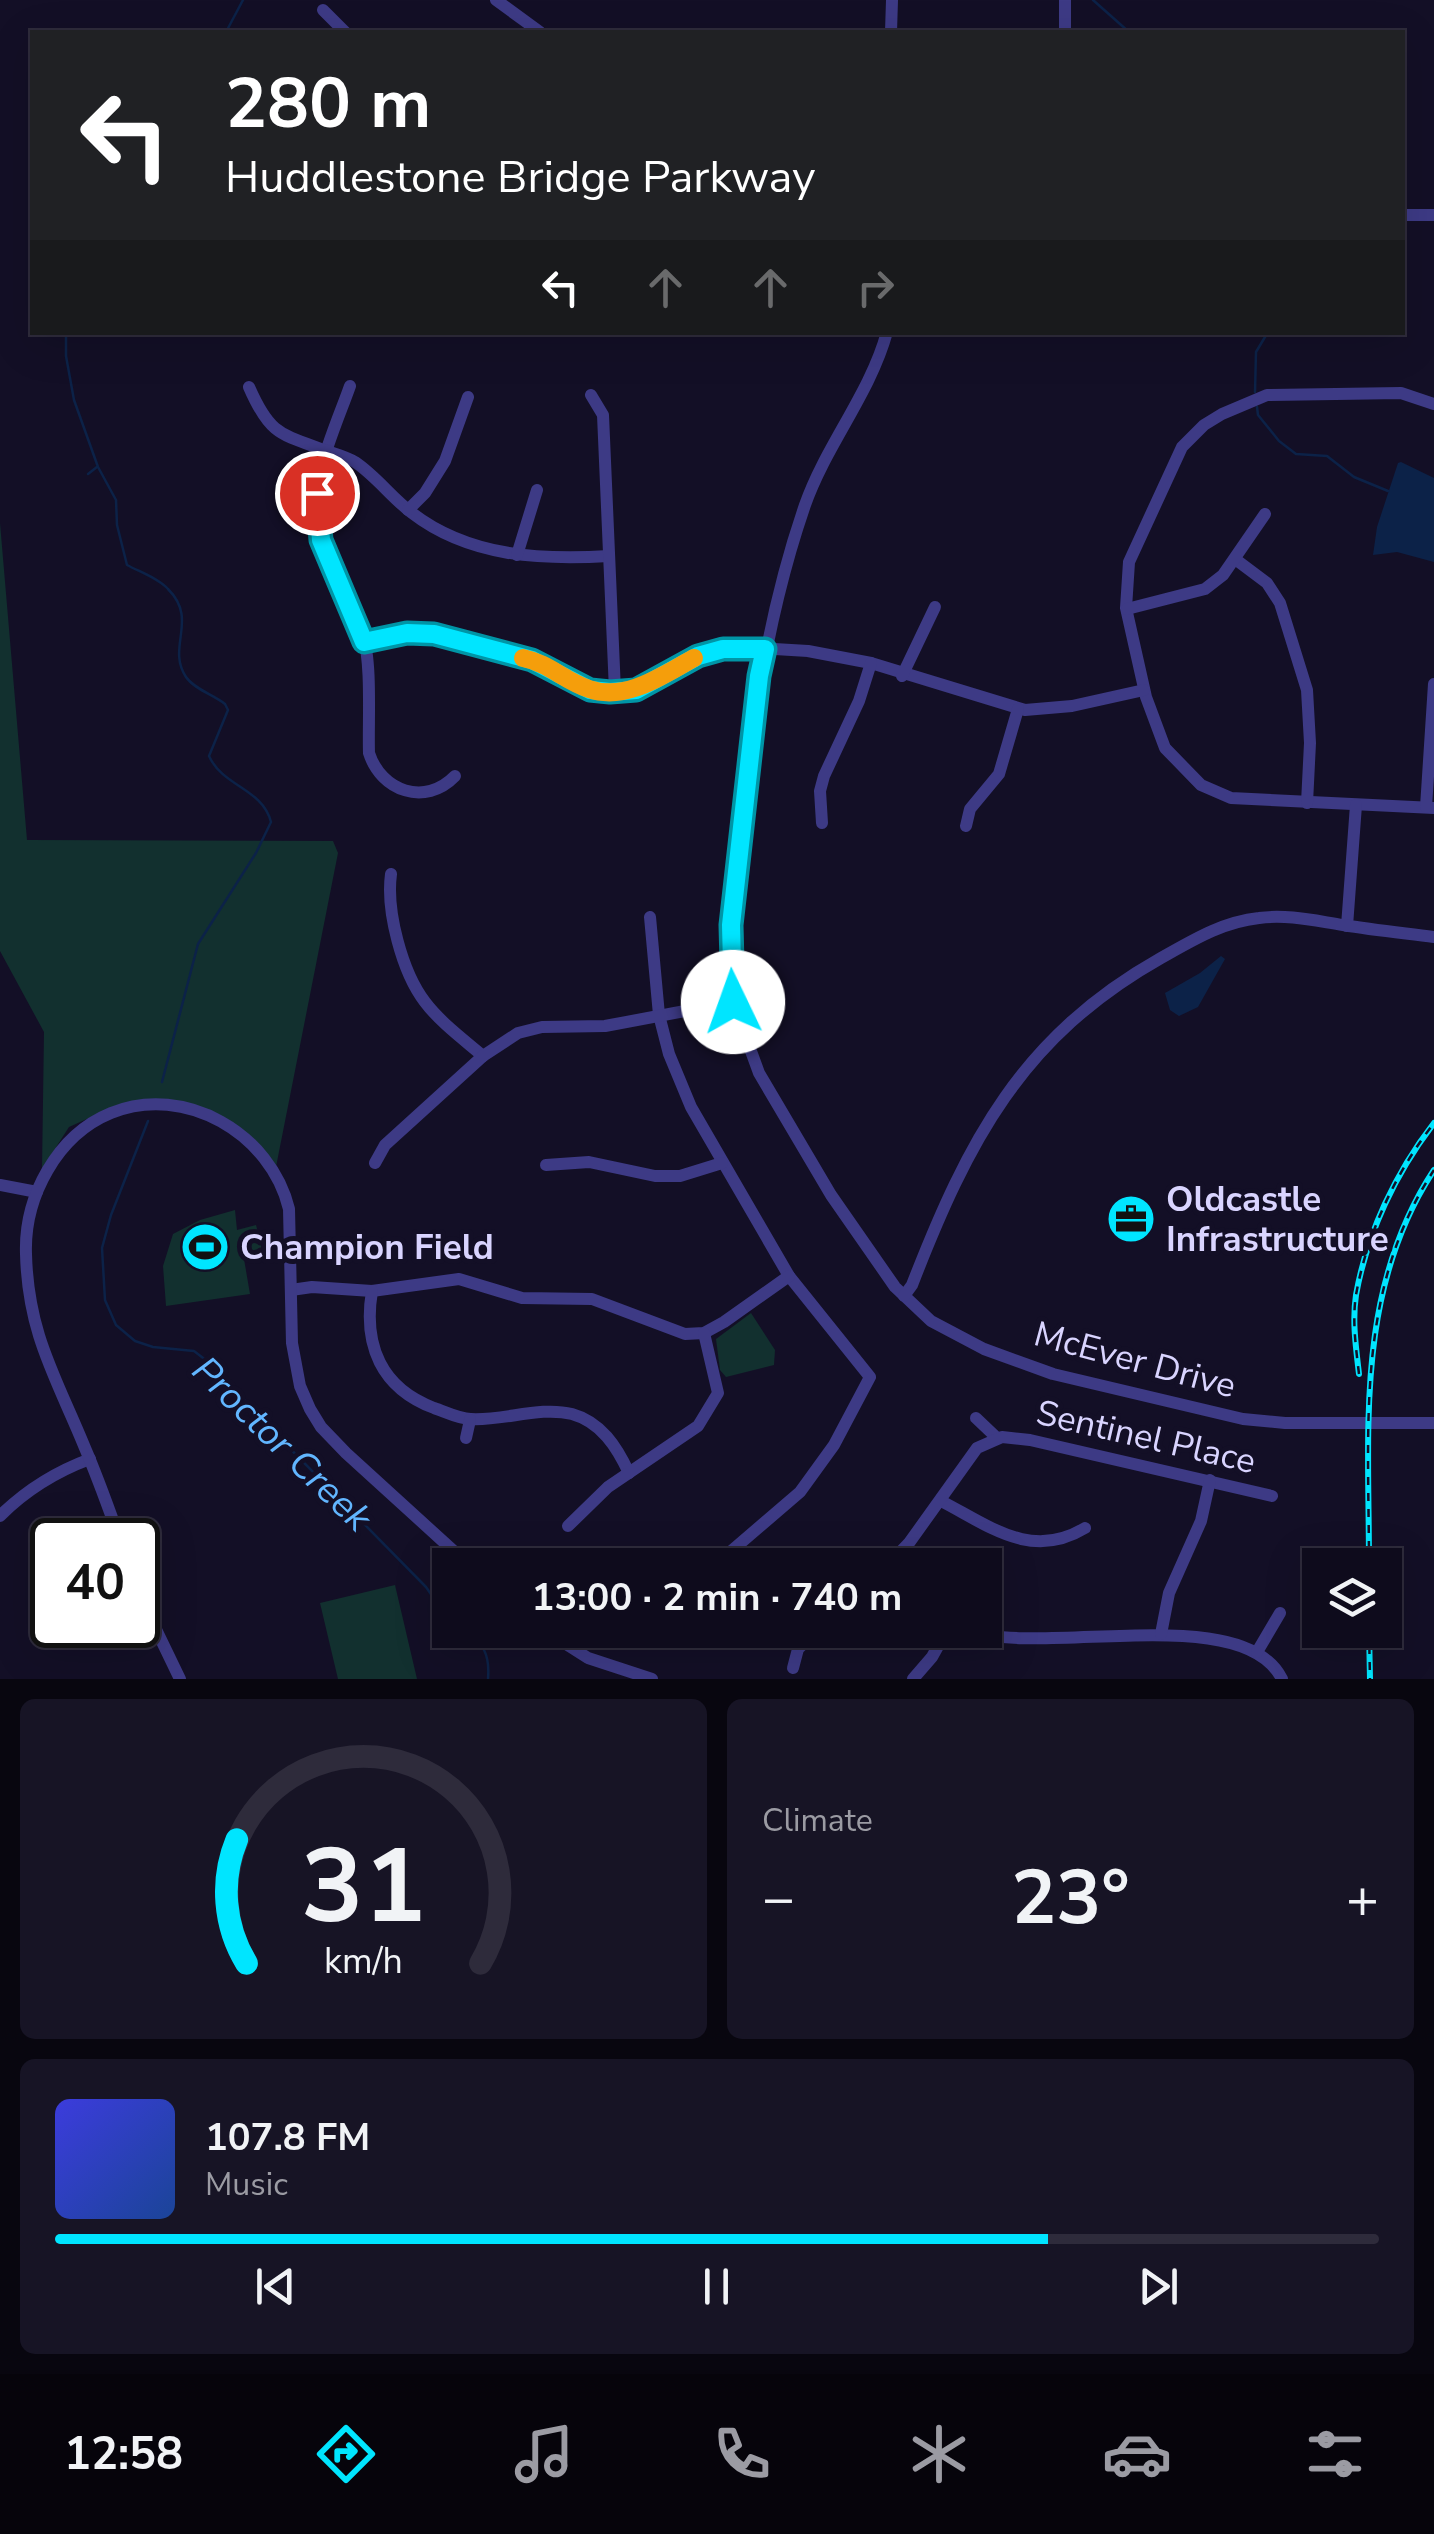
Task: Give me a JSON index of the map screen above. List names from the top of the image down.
{
  "streets": {
    "street": ["McEver Drive", "Sentinel Place"]
  },
  "water": ["Proctor Creek"],
  "places": {
    "office": ["Oldcastle Infrastructure"],
    "sports": ["Champion Field"]
  },
  "page": {
    "turn": ["280 m", "Huddlestone Bridge Parkway"],
    "limit": "40",
    "trip": "13:00 · 2 min · 740 m",
    "tile": "Climate",
    "heat": ["−", "23°", "+"],
    "song": ["107.8 FM", "Music"],
    "tabs": "12:58",
    "gauge": ["31", "km/h"]
  }
}
